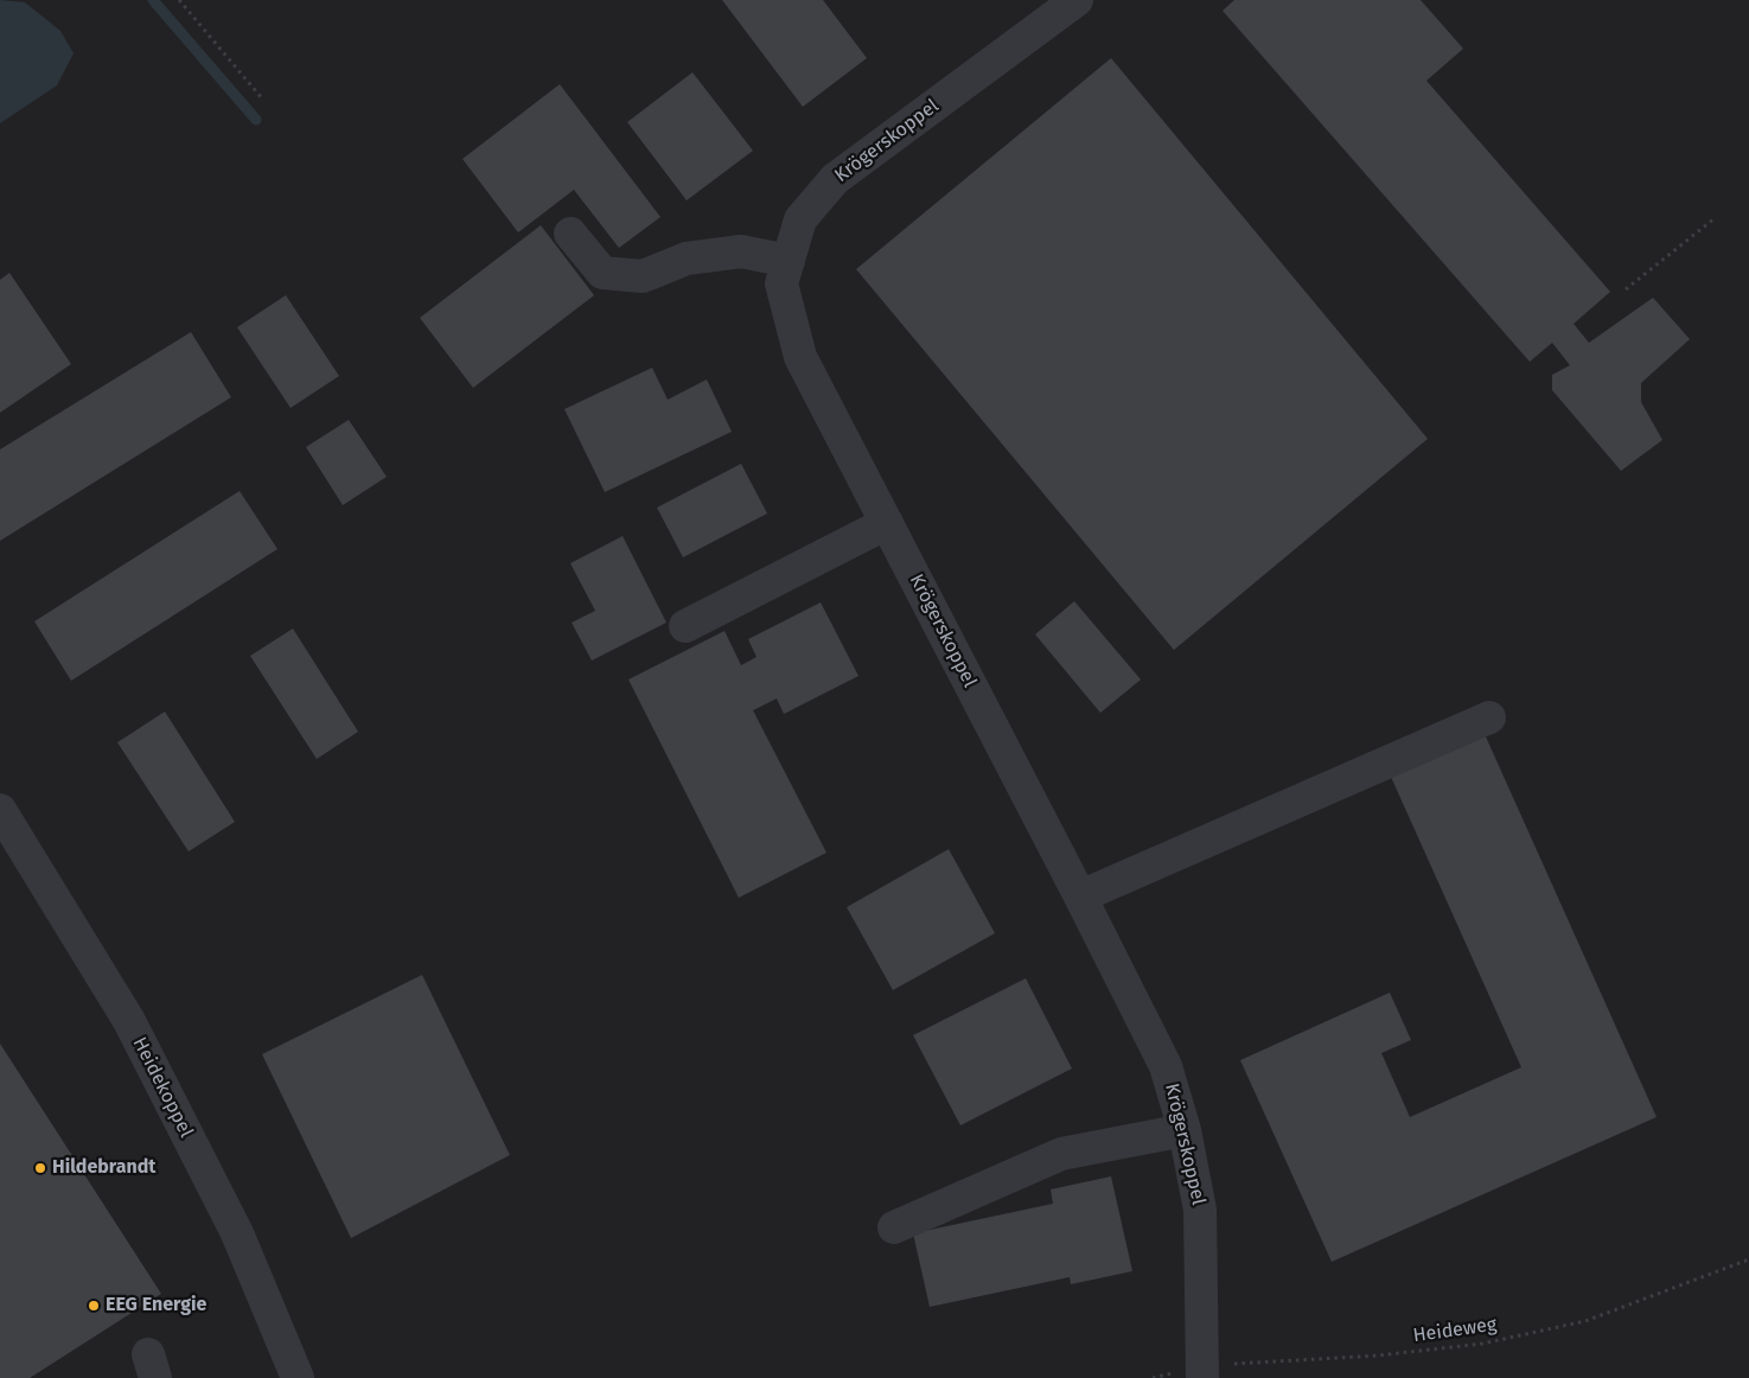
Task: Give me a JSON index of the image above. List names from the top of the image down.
{
  "streets": {
    "street": ["Krögerskoppel", "Heidekoppel"],
    "path": ["Heideweg"]
  },
  "crossings": [
    ["Krögerskoppel", "Heideweg"]
  ],
  "places": ["Hildebrandt", "EEG Energie"]
}
